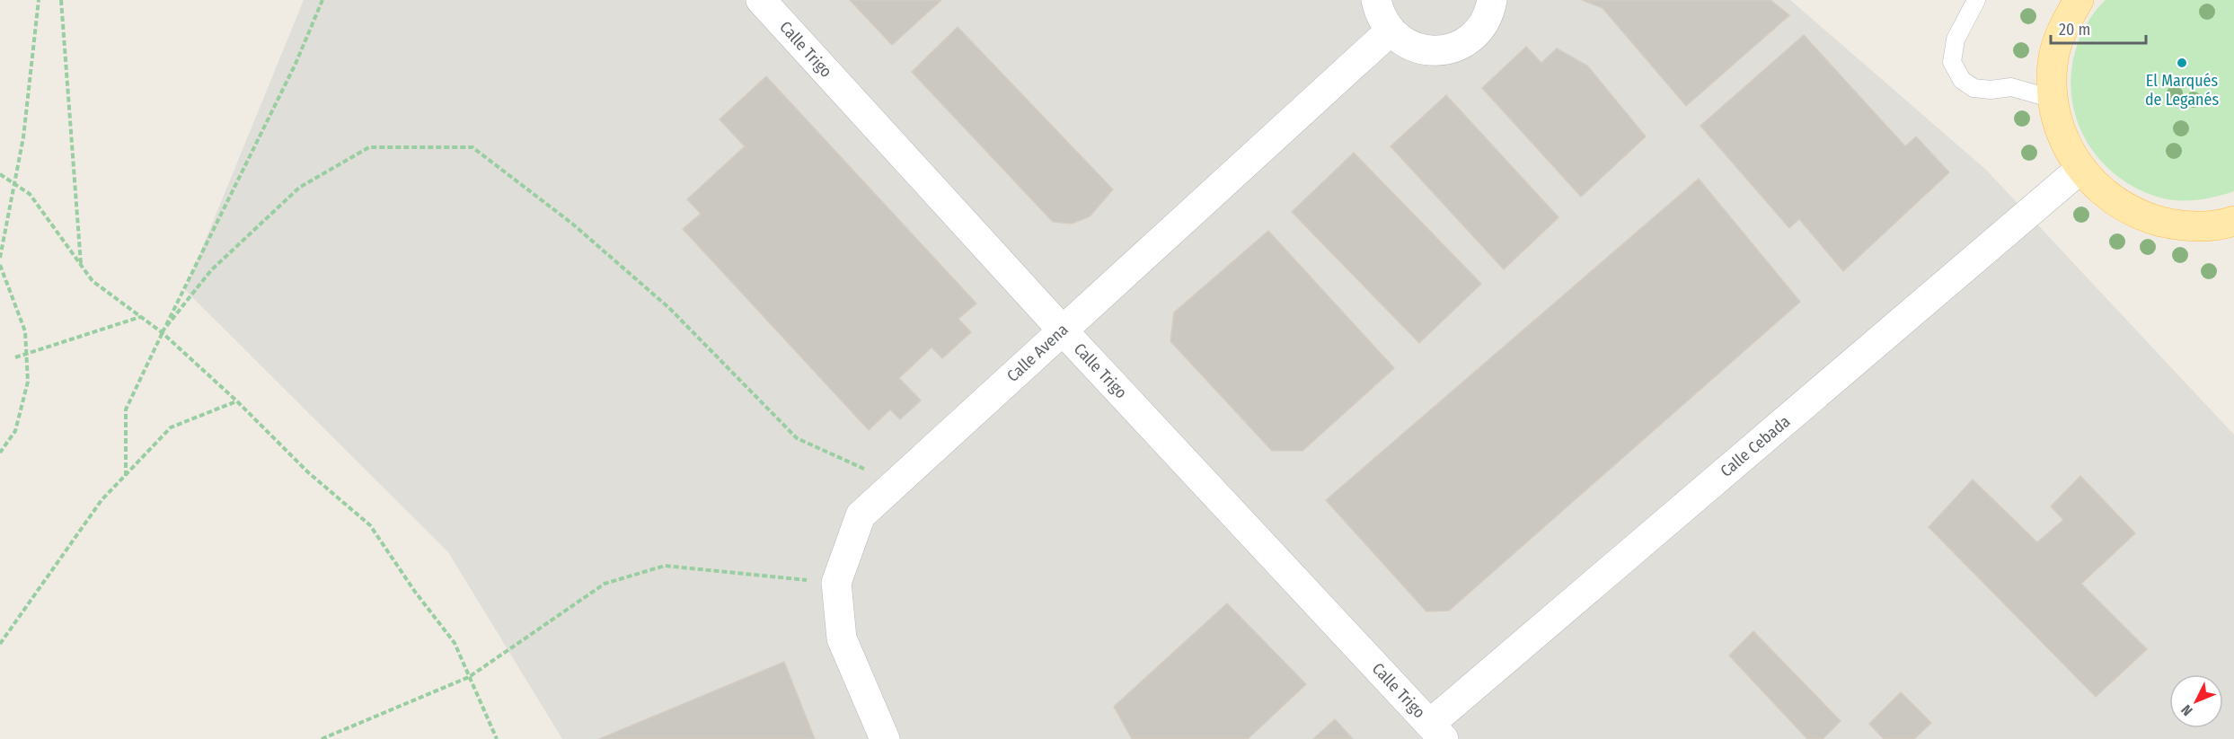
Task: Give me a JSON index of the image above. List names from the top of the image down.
{
  "streets": {
    "street": ["Calle Trigo", "Calle Avena", "Calle Cebada"]
  },
  "crossings": [
    ["Calle Trigo", "Calle Avena"],
    ["Calle Trigo", "Calle Cebada"]
  ],
  "places": ["El Marqués de Leganés"],
  "scale_bar": "20 m",
  "north": "bottom left"
}
